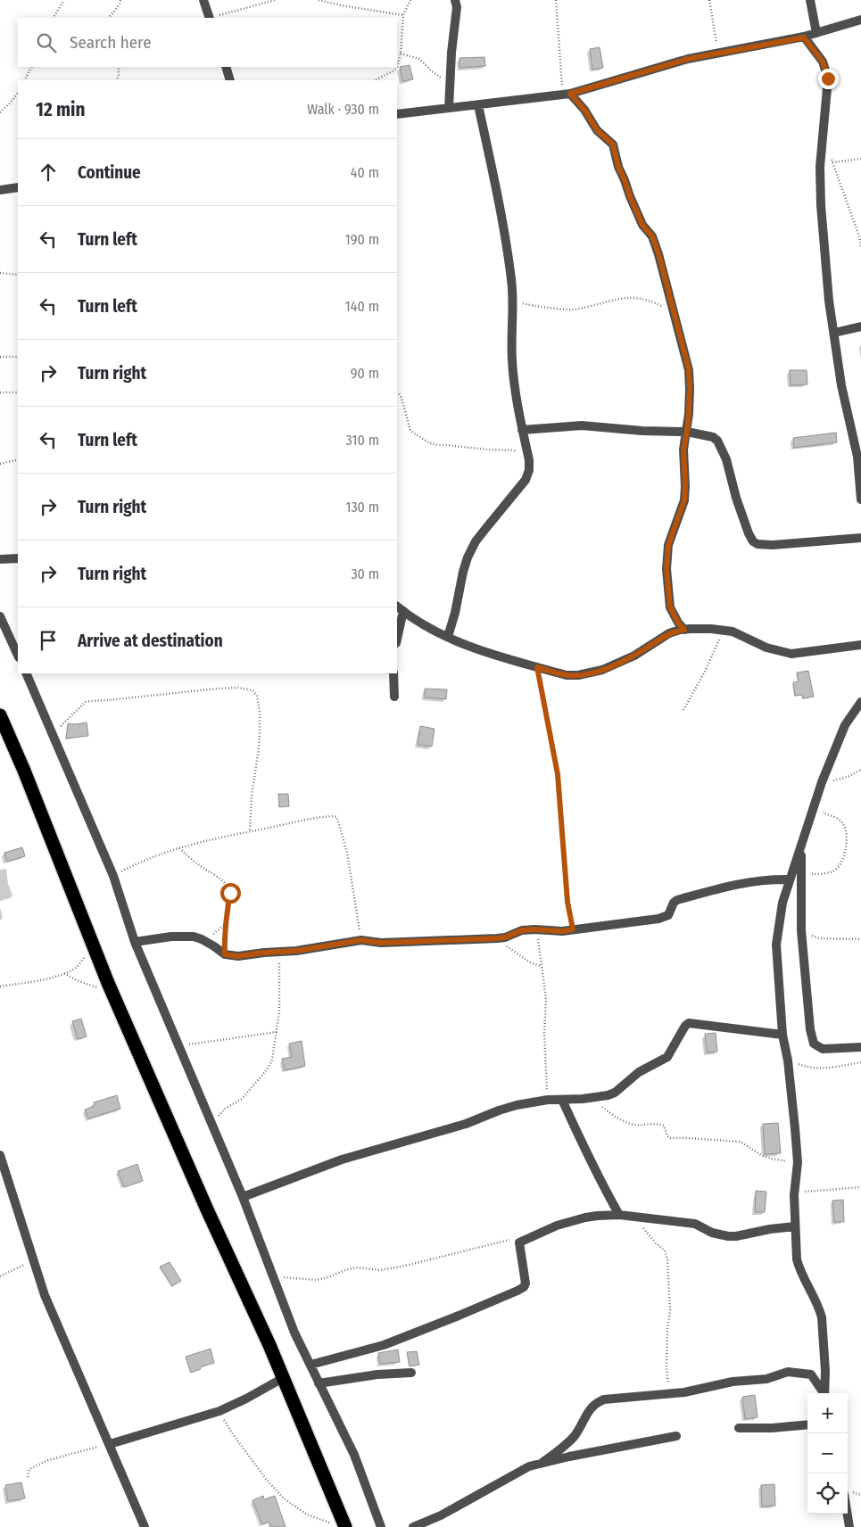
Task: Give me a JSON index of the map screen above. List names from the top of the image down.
{
  "page": {
    "search": "Search here",
    "heading": ["12 min", "Walk · 930 m"],
    "list": [
      ["Continue", "40 m"],
      ["Turn left", "190 m"],
      ["Turn left", "140 m"],
      ["Turn right", "90 m"],
      ["Turn left", "310 m"],
      ["Turn right", "130 m"],
      ["Turn right", "30 m"],
      "Arrive at destination"
    ],
    "map_buttons": ["+", "−"]
  }
}
